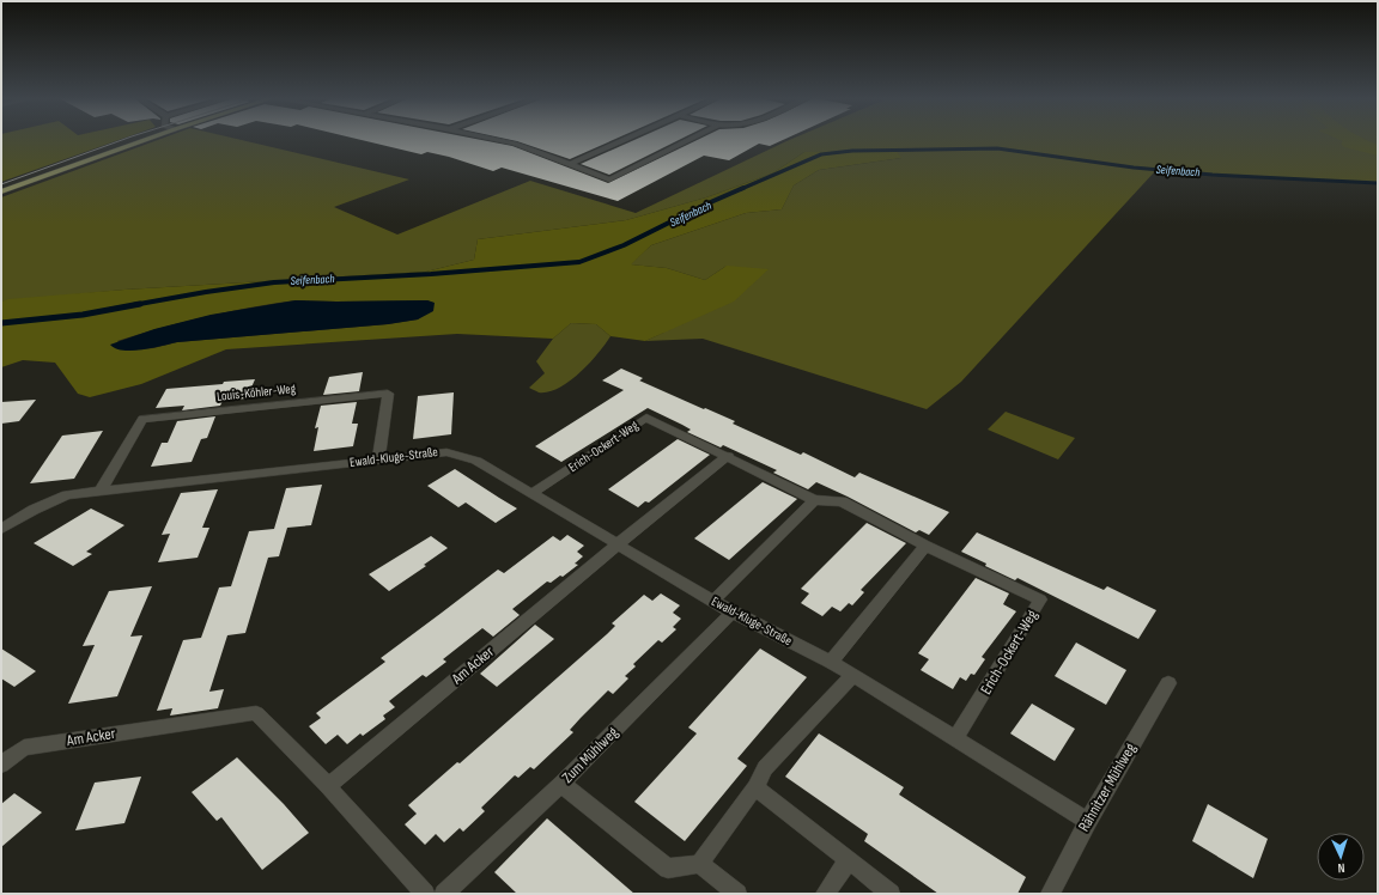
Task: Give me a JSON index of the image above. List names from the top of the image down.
{
  "streets": {
    "street": [
      "Louis-Köhler-Weg",
      "Erich-Ockert-Weg",
      "Ewald-Kluge-Straße",
      "Am Acker",
      "Zum Mühlweg",
      "Rähnitzer Mühlweg"
    ]
  },
  "crossings": [
    ["Louis-Köhler-Weg", "Ewald-Kluge-Straße"],
    ["Erich-Ockert-Weg", "Ewald-Kluge-Straße"],
    ["Ewald-Kluge-Straße", "Am Acker"],
    ["Ewald-Kluge-Straße", "Zum Mühlweg"],
    ["Ewald-Kluge-Straße", "Rähnitzer Mühlweg"]
  ],
  "water": ["Seifenbach"],
  "north": "bottom"
}
